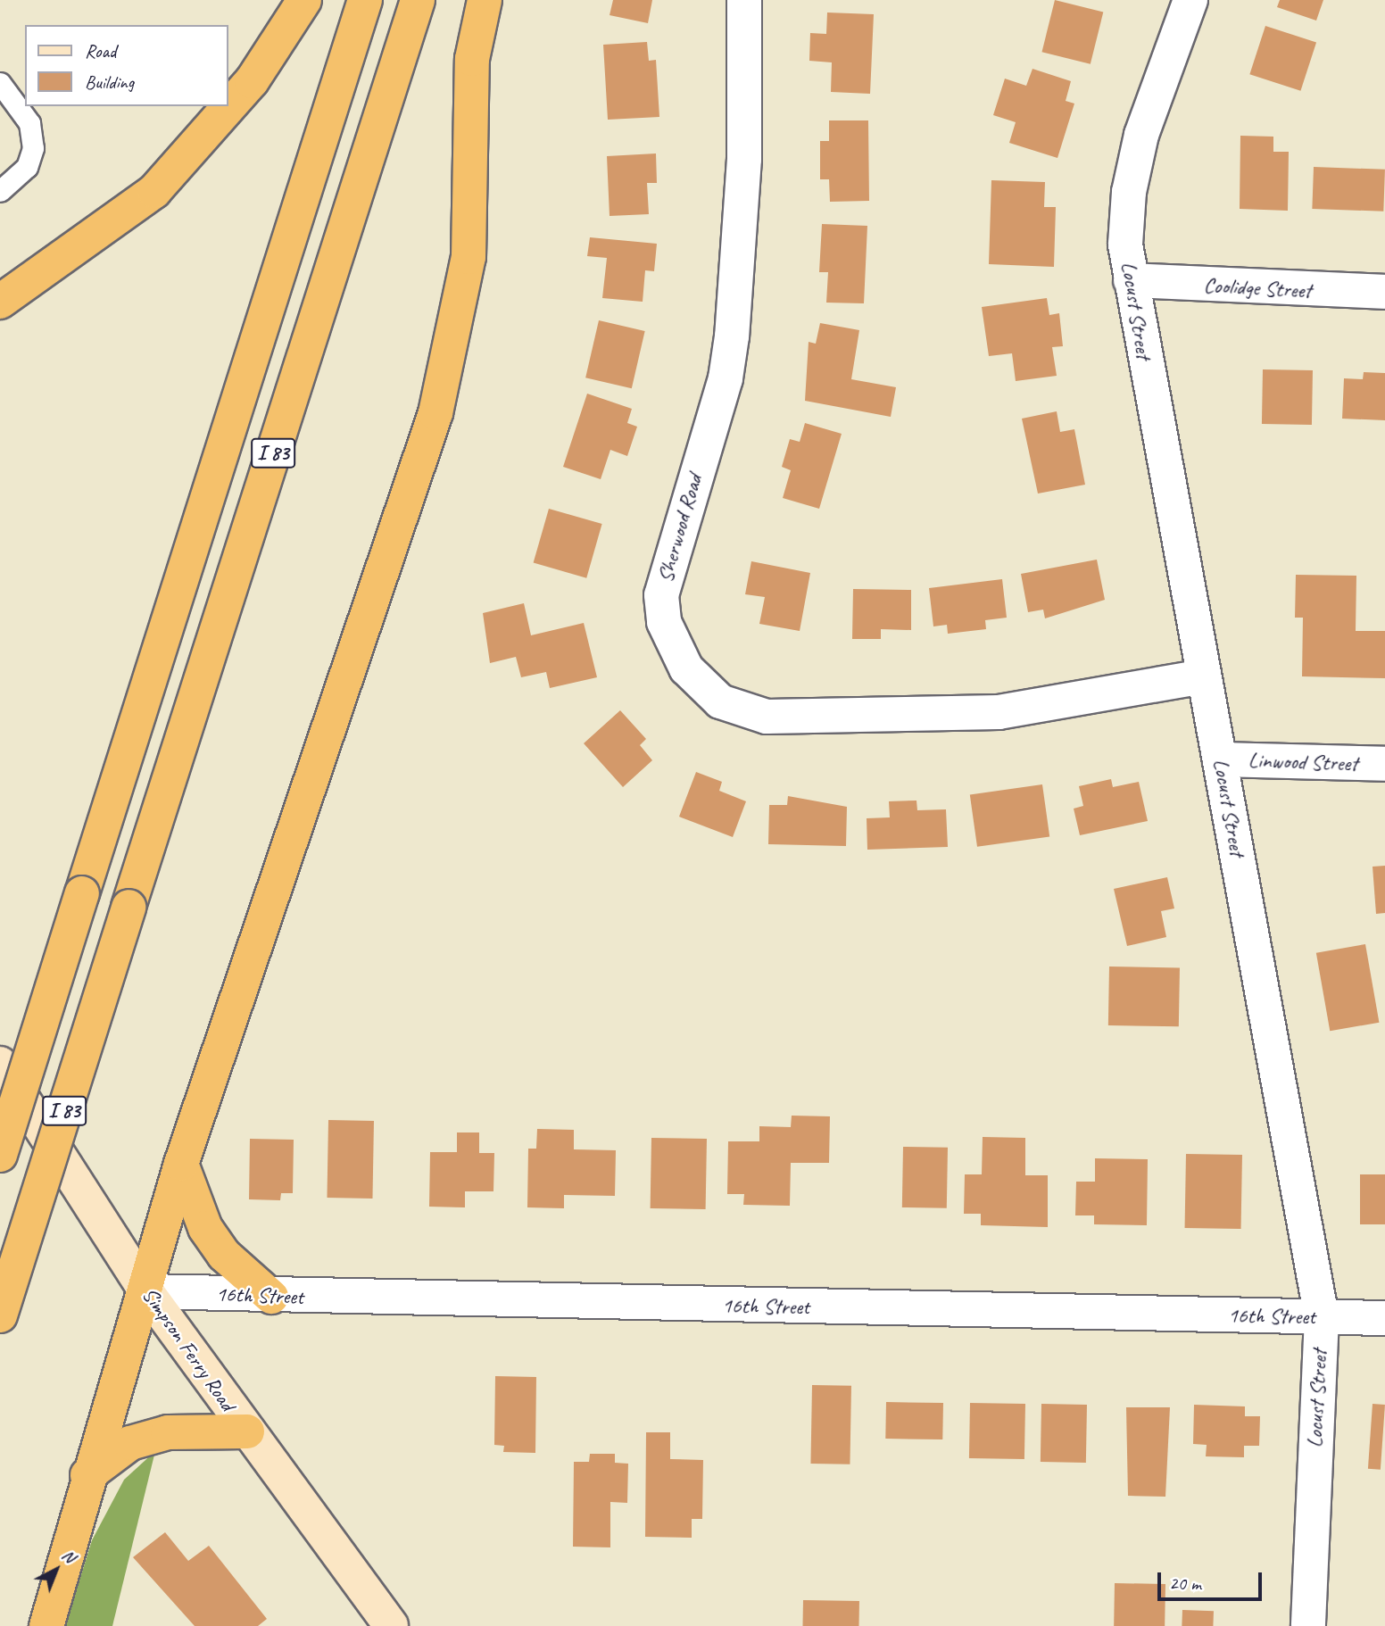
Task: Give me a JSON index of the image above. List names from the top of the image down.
{
  "streets": {
    "highway": ["I 83"],
    "main road": ["Simpson Ferry Road"],
    "street": [
      "Coolidge Street",
      "Locust Street",
      "Sherwood Road",
      "Linwood Street",
      "16th Street"
    ]
  },
  "crossings": [
    ["Coolidge Street", "Locust Street"],
    ["Locust Street", "Sherwood Road"],
    ["Locust Street", "Linwood Street"],
    ["Locust Street", "16th Street"],
    ["16th Street", "Simpson Ferry Road"]
  ],
  "legend": ["Road", "Building"],
  "scale_bar": "20 m",
  "north": "top right"
}
